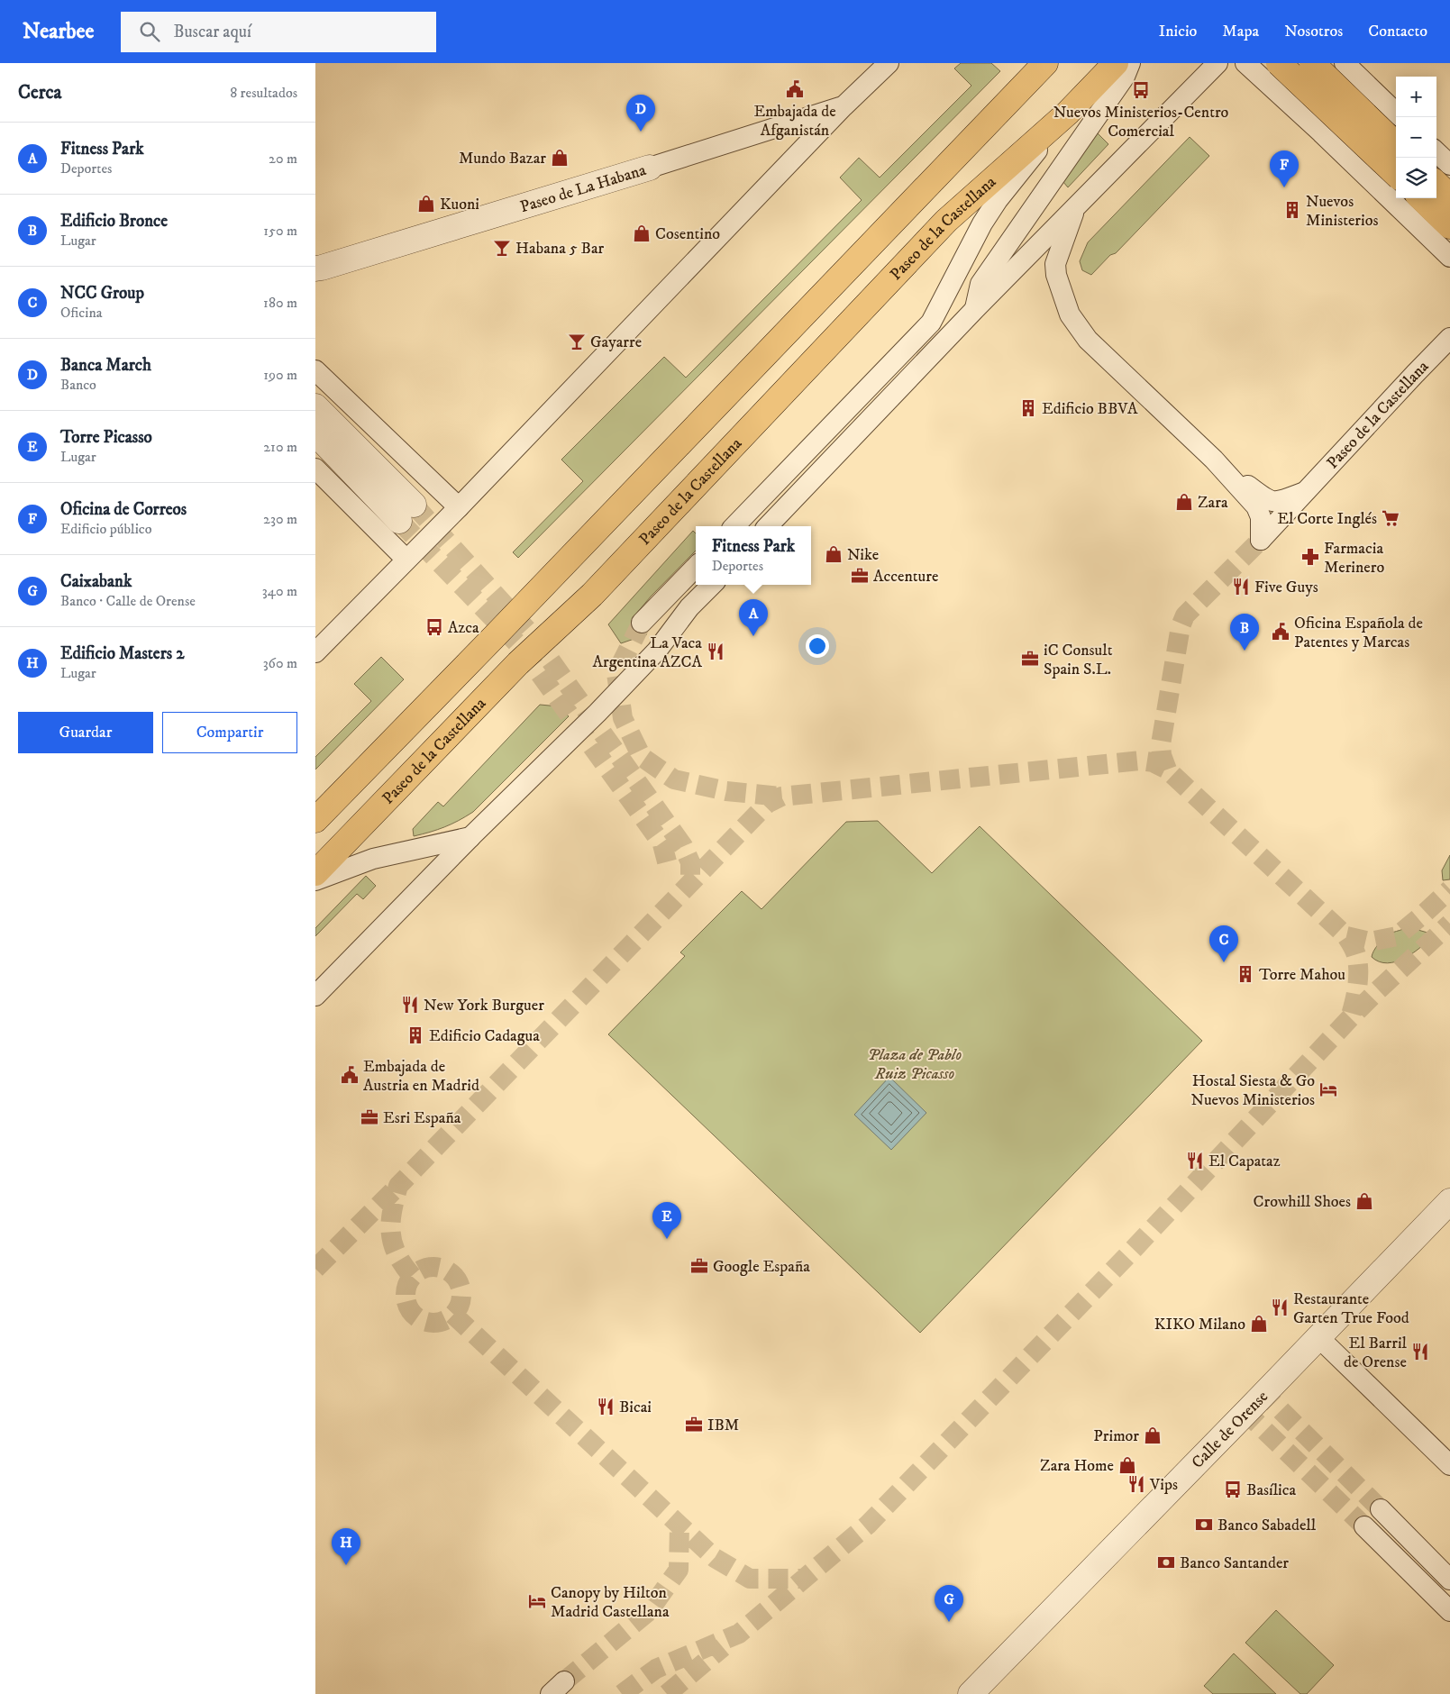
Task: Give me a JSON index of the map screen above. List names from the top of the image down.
{
  "streets": {
    "main road": ["Paseo de la Castellana"],
    "street": ["Paseo de La Habana", "Calle de Orense"]
  },
  "parks": ["Plaza de Pablo Ruiz Picasso"],
  "places": {
    "public building": ["Embajada de Afganistán", "Oficina Española de Patentes y Marcas", "Embajada de Austria en Madrid"],
    "bus stop": ["Nuevos Ministerios-Centro Comercial", "Azca", "Basílica"],
    "shop": [
      "Mundo Bazar",
      "Kuoni",
      "Cosentino",
      "Zara",
      "Nike",
      "Crowhill Shoes",
      "KIKO Milano",
      "Primor",
      "Zara Home"
    ],
    "building": [
      "Nuevos Ministerios",
      "Edificio BBVA",
      "Torre Mahou",
      "Edificio Cadagua"
    ],
    "bar": ["Habana 5 Bar", "Gayarre"],
    "supermarket": ["El Corte Inglés"],
    "pharmacy": ["Farmacia Merinero"],
    "office": [
      "Accenture",
      "iC Consult Spain S.L.",
      "Esri España",
      "Google España",
      "IBM"
    ],
    "restaurant": [
      "Five Guys",
      "La Vaca Argentina AZCA",
      "New York Burguer",
      "El Capataz",
      "Restaurante Garten True Food",
      "El Barril de Orense",
      "Bicai",
      "Vips"
    ],
    "hotel": ["Hostal Siesta & Go Nuevos Ministerios", "Canopy by Hilton Madrid Castellana"],
    "bank": ["Banco Sabadell", "Banco Santander"]
  },
  "page": {
    "header": "Nearbee",
    "search": "Buscar aquí",
    "nav": [
      "Inicio",
      "Mapa",
      "Nosotros",
      "Contacto"
    ],
    "heading": ["Cerca", "8 resultados"],
    "map_buttons": ["+", "−"],
    "pins": [
      "D",
      "F",
      "A",
      "B",
      "C",
      "E",
      "H",
      "G"
    ],
    "list": [
      {
        "mark": "A",
        "name": "Fitness Park",
        "note": "Deportes",
        "value": "20 m"
      },
      {
        "mark": "B",
        "name": "Edificio Bronce",
        "note": "Lugar",
        "value": "150 m"
      },
      {
        "mark": "C",
        "name": "NCC Group",
        "note": "Oficina",
        "value": "180 m"
      },
      {
        "mark": "D",
        "name": "Banca March",
        "note": "Banco",
        "value": "190 m"
      },
      {
        "mark": "E",
        "name": "Torre Picasso",
        "note": "Lugar",
        "value": "210 m"
      },
      {
        "mark": "F",
        "name": "Oficina de Correos",
        "note": "Edificio público",
        "value": "230 m"
      },
      {
        "mark": "G",
        "name": "Caixabank",
        "note": "Banco · Calle de Orense",
        "value": "340 m"
      },
      {
        "mark": "H",
        "name": "Edificio Masters 2",
        "note": "Lugar",
        "value": "360 m"
      }
    ],
    "popup": ["Fitness Park", "Deportes"],
    "buttons": ["Guardar", "Compartir"]
  }
}
